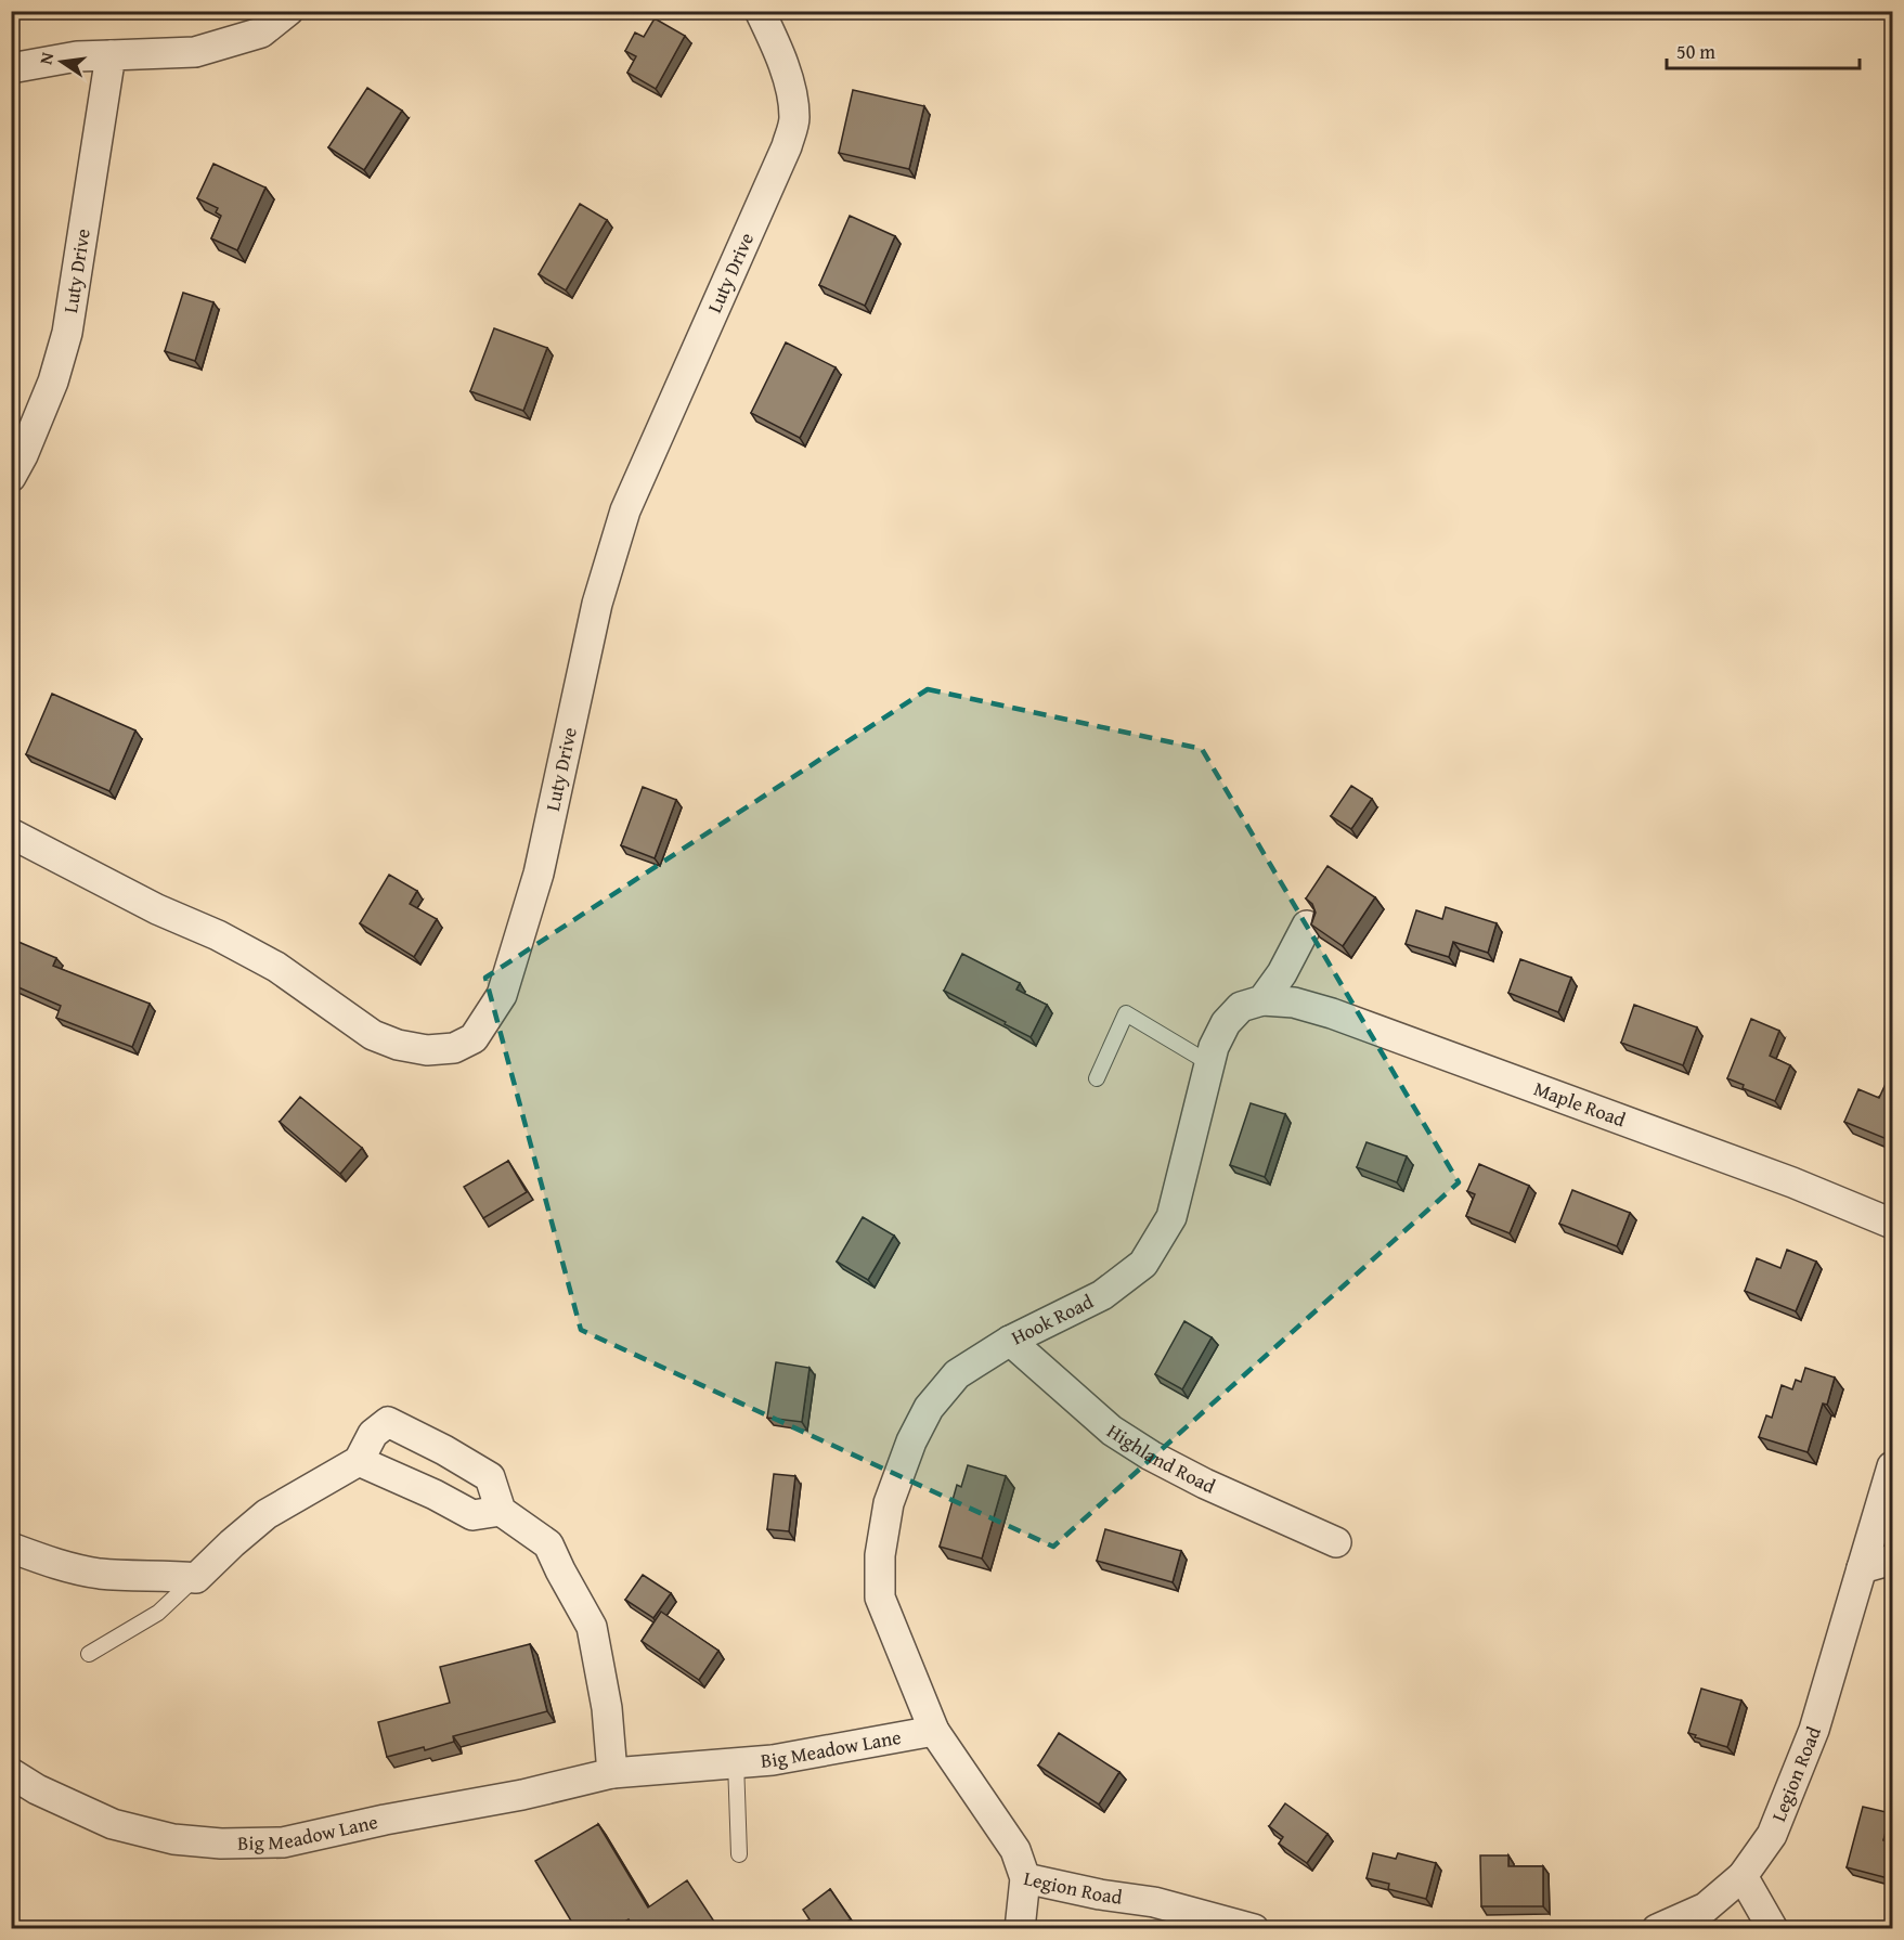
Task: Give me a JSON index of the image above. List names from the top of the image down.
{
  "streets": {
    "street": [
      "Luty Drive",
      "Maple Road",
      "Hook Road",
      "Highland Road",
      "Big Meadow Lane",
      "Legion Road"
    ]
  },
  "crossings": [
    ["Maple Road", "Hook Road"],
    ["Hook Road", "Highland Road"],
    ["Hook Road", "Big Meadow Lane"],
    ["Hook Road", "Legion Road"],
    ["Big Meadow Lane", "Legion Road"]
  ],
  "scale_bar": "50 m",
  "north": "left"
}
